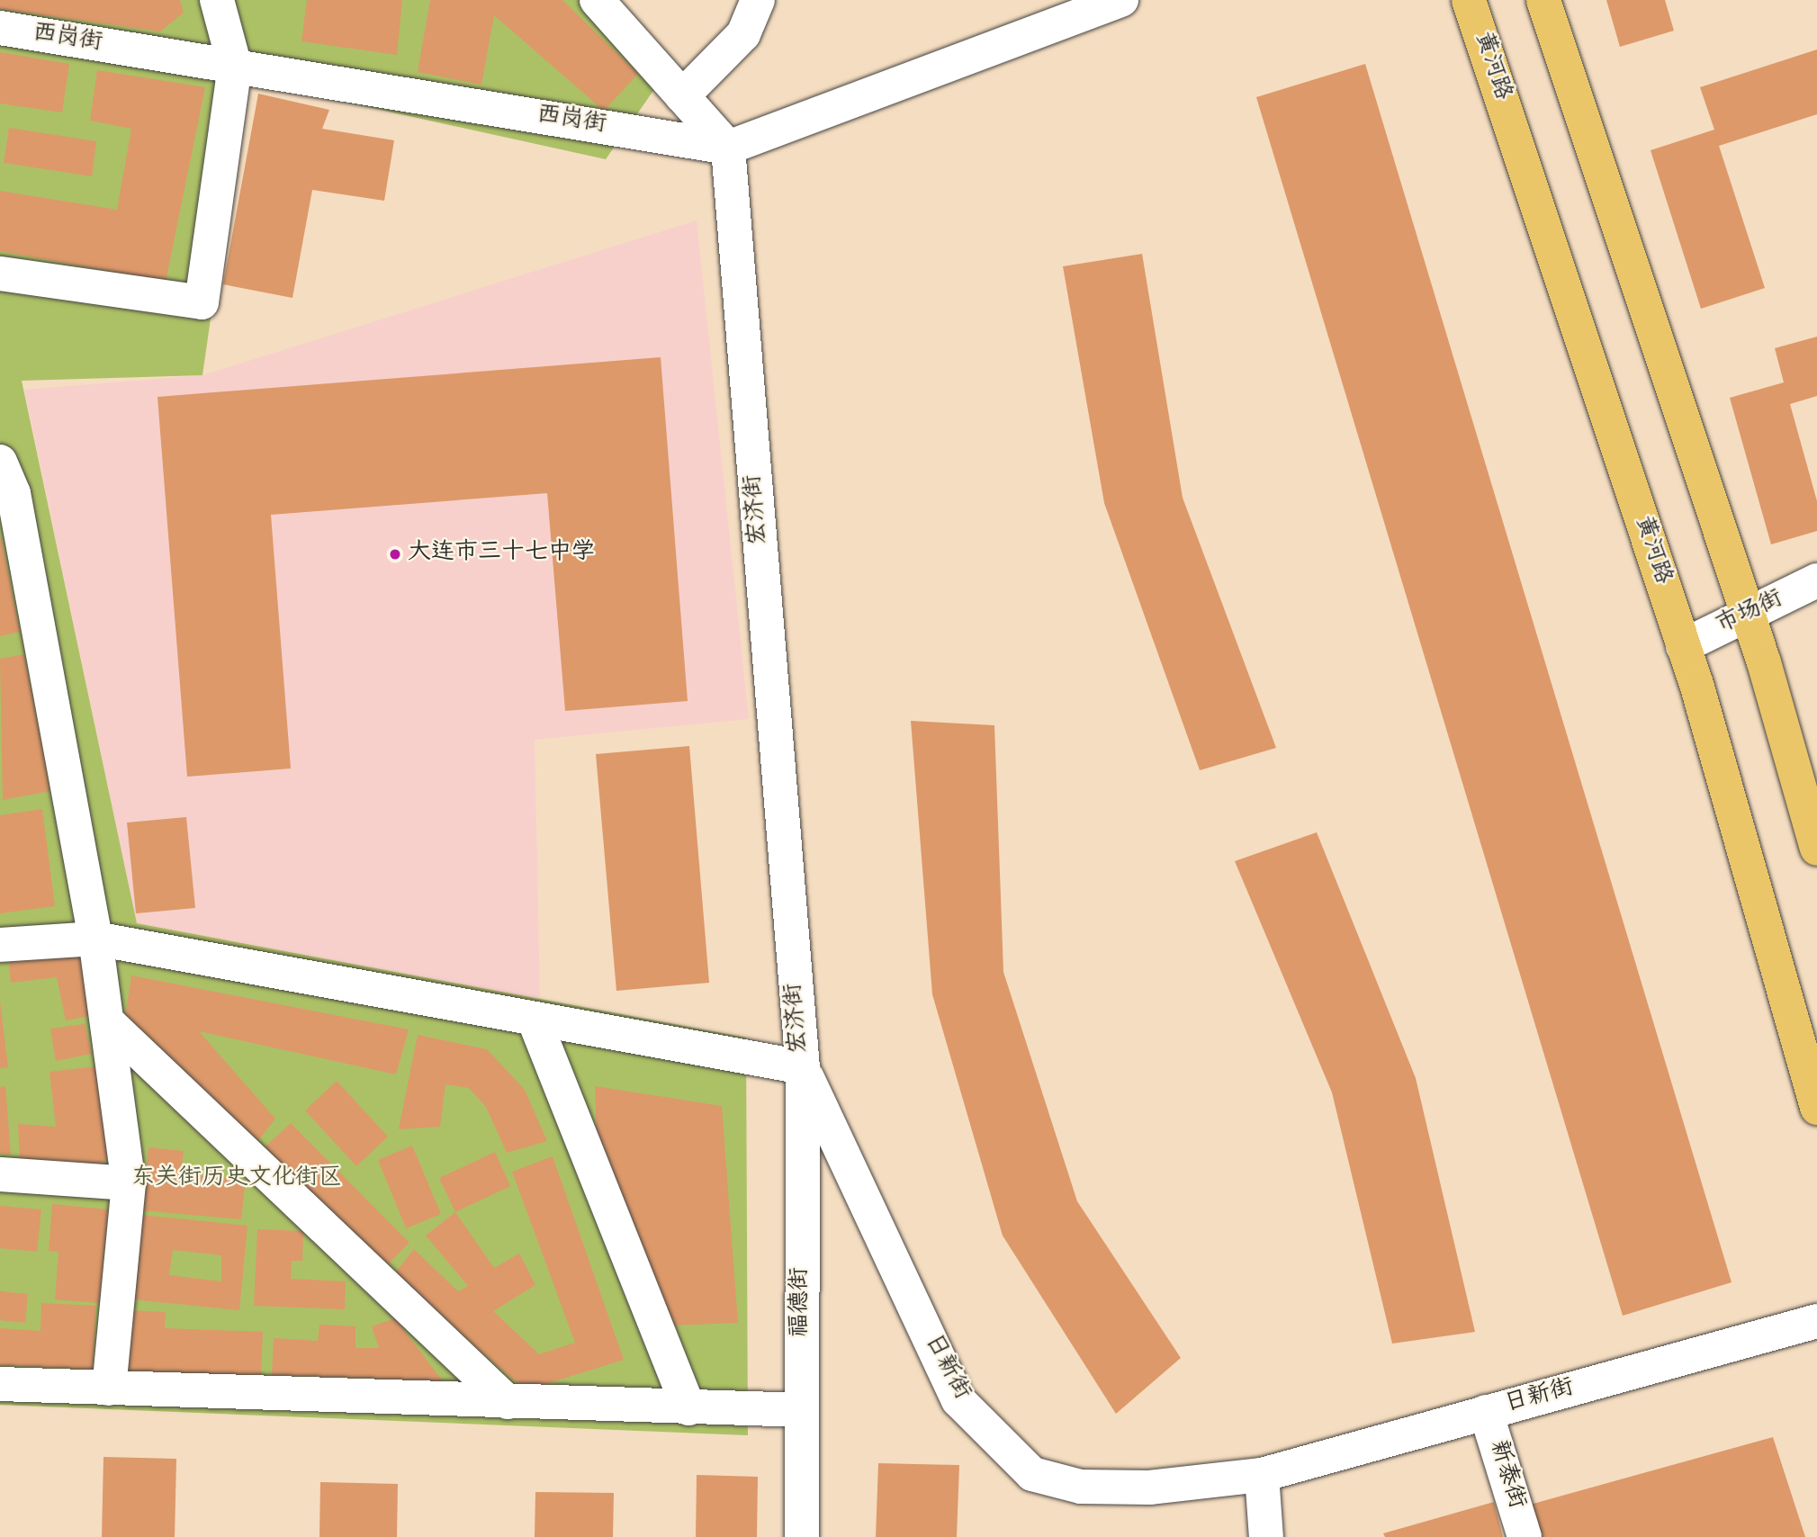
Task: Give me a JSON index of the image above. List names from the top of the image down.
{
  "streets": {
    "main road": ["黄河路"],
    "street": [
      "西岗街",
      "宏济街",
      "市场街",
      "福德街",
      "日新街",
      "新泰街"
    ]
  },
  "crossings": [
    ["西岗街", "宏济街"],
    ["黄河路", "市场街"],
    ["宏济街", "福德街"],
    ["宏济街", "日新街"],
    ["福德街", "日新街"],
    ["日新街", "新泰街"]
  ],
  "parks": ["东关街历史文化街区"],
  "places": ["大连市三十七中学"]
}
